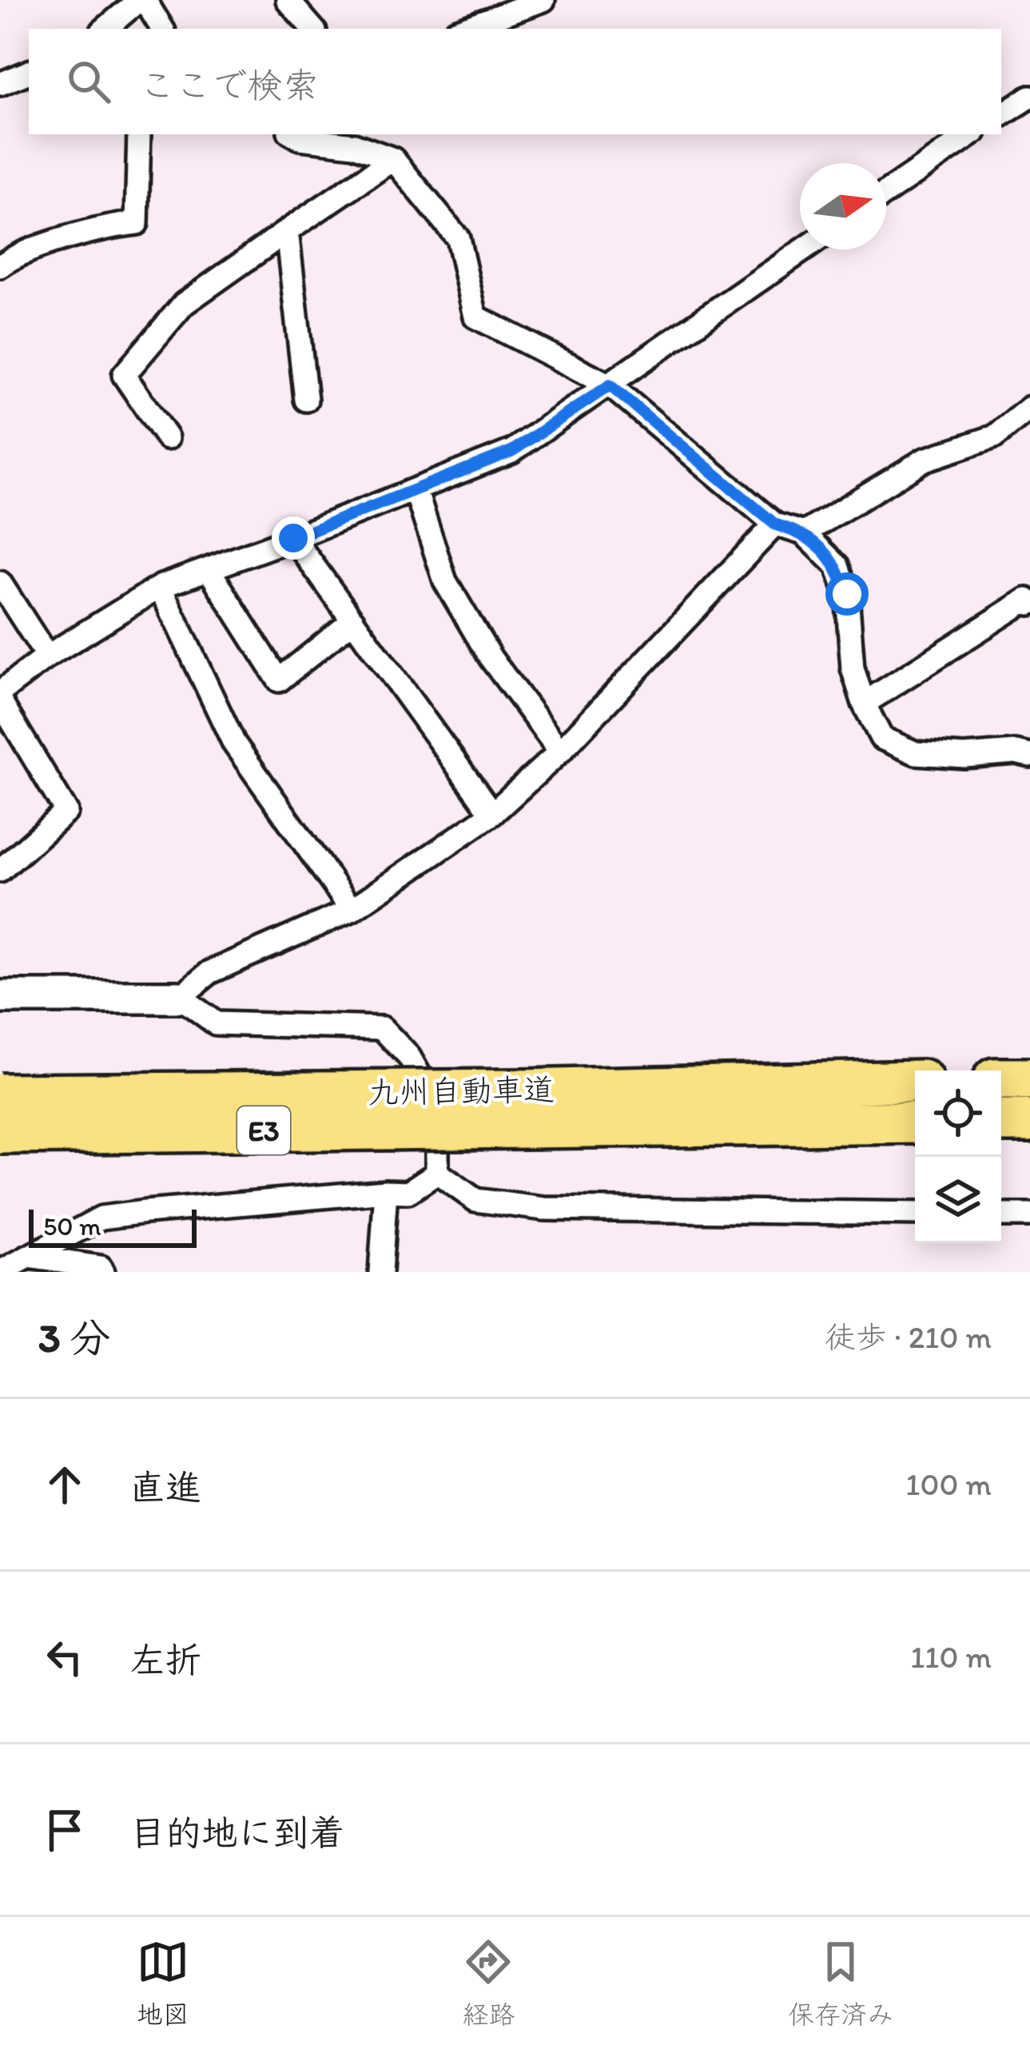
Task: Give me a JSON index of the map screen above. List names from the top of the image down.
{
  "streets": {
    "highway": ["九州自動車道", "E3"]
  },
  "scale_bar": "50 m",
  "north": "right",
  "page": {
    "search": "ここで検索",
    "scale": "50 m",
    "heading": ["3 分", "徒歩 · 210 m"],
    "list": [
      ["直進", "100 m"],
      ["左折", "110 m"],
      "目的地に到着"
    ],
    "nav": ["地図", "経路", "保存済み"]
  }
}
